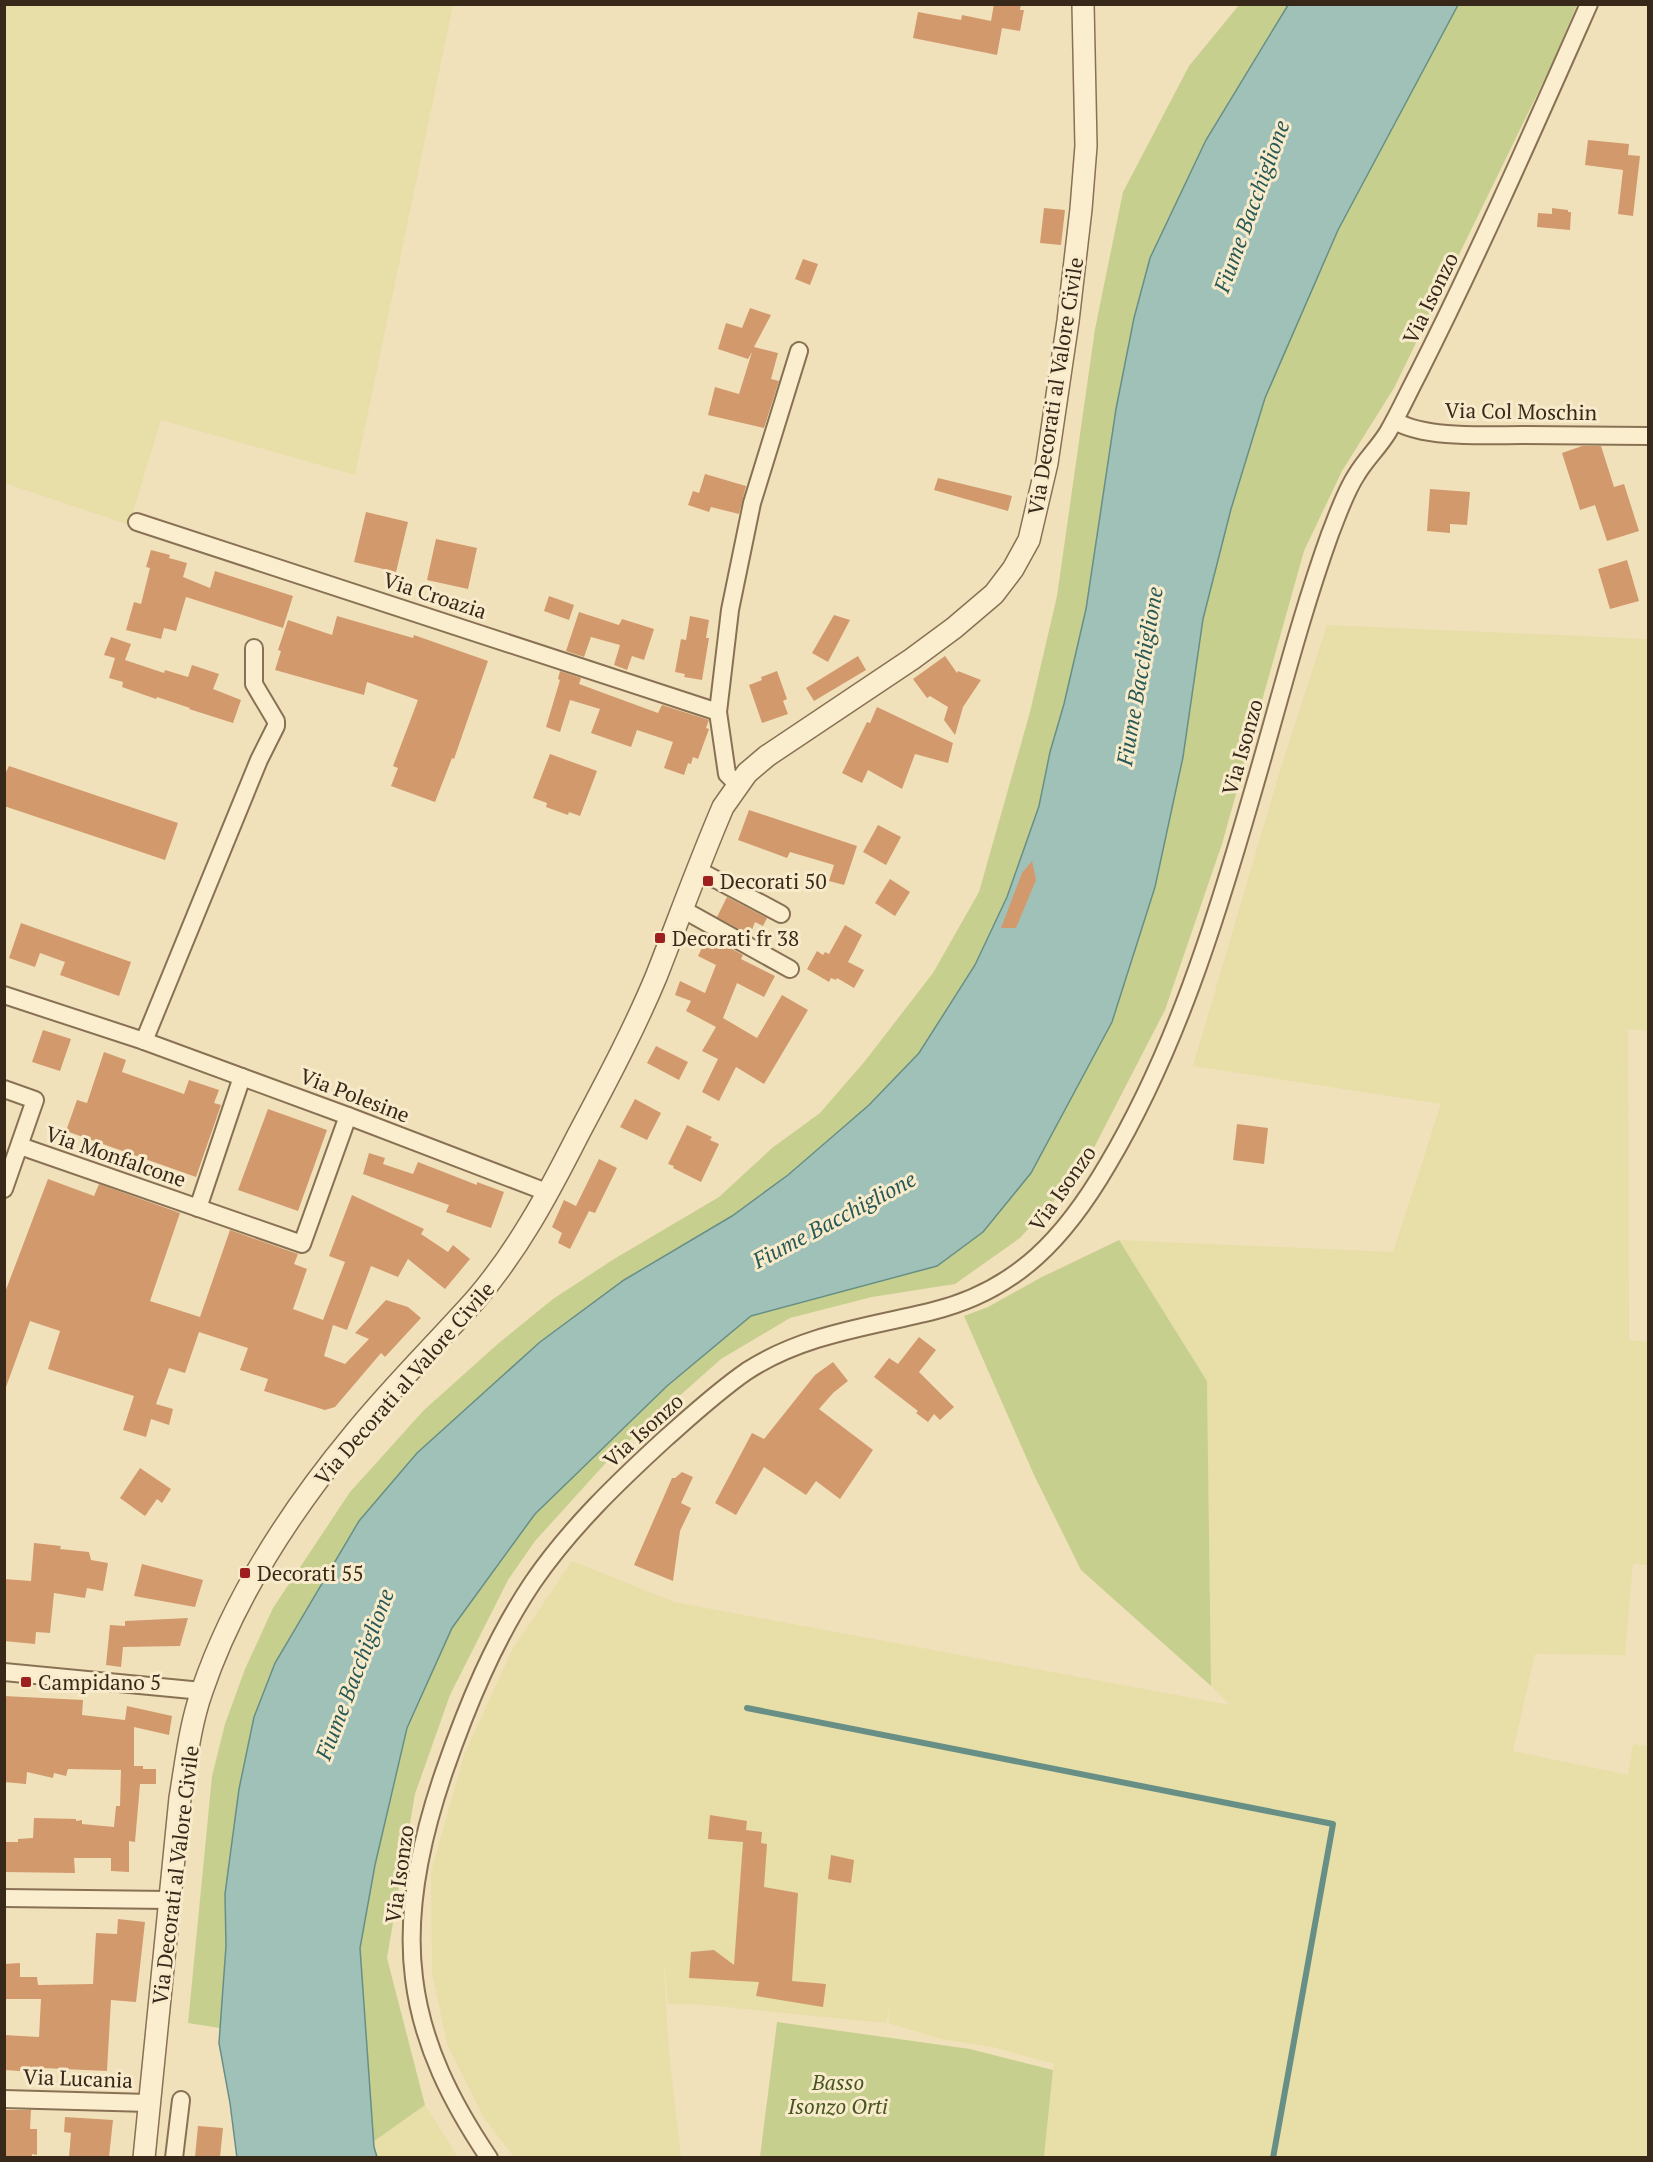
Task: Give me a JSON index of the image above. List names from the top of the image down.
{
  "streets": {
    "street": [
      "Via Isonzo",
      "Via Decorati al Valore Civile",
      "Via Col Moschin",
      "Via Croazia",
      "Via Polesine",
      "Via Monfalcone",
      "Via Lucania"
    ]
  },
  "crossings": [
    ["Via Isonzo", "Via Col Moschin"],
    ["Via Decorati al Valore Civile", "Via Polesine"],
    ["Via Decorati al Valore Civile", "Via Lucania"],
    ["Via Polesine", "Via Monfalcone"]
  ],
  "water": ["Fiume Bacchiglione"],
  "parks": ["Basso Isonzo Orti"],
  "places": {
    "transit": [
      "Decorati 50",
      "Decorati fr 38",
      "Decorati 55",
      "Campidano 5"
    ]
  }
}
